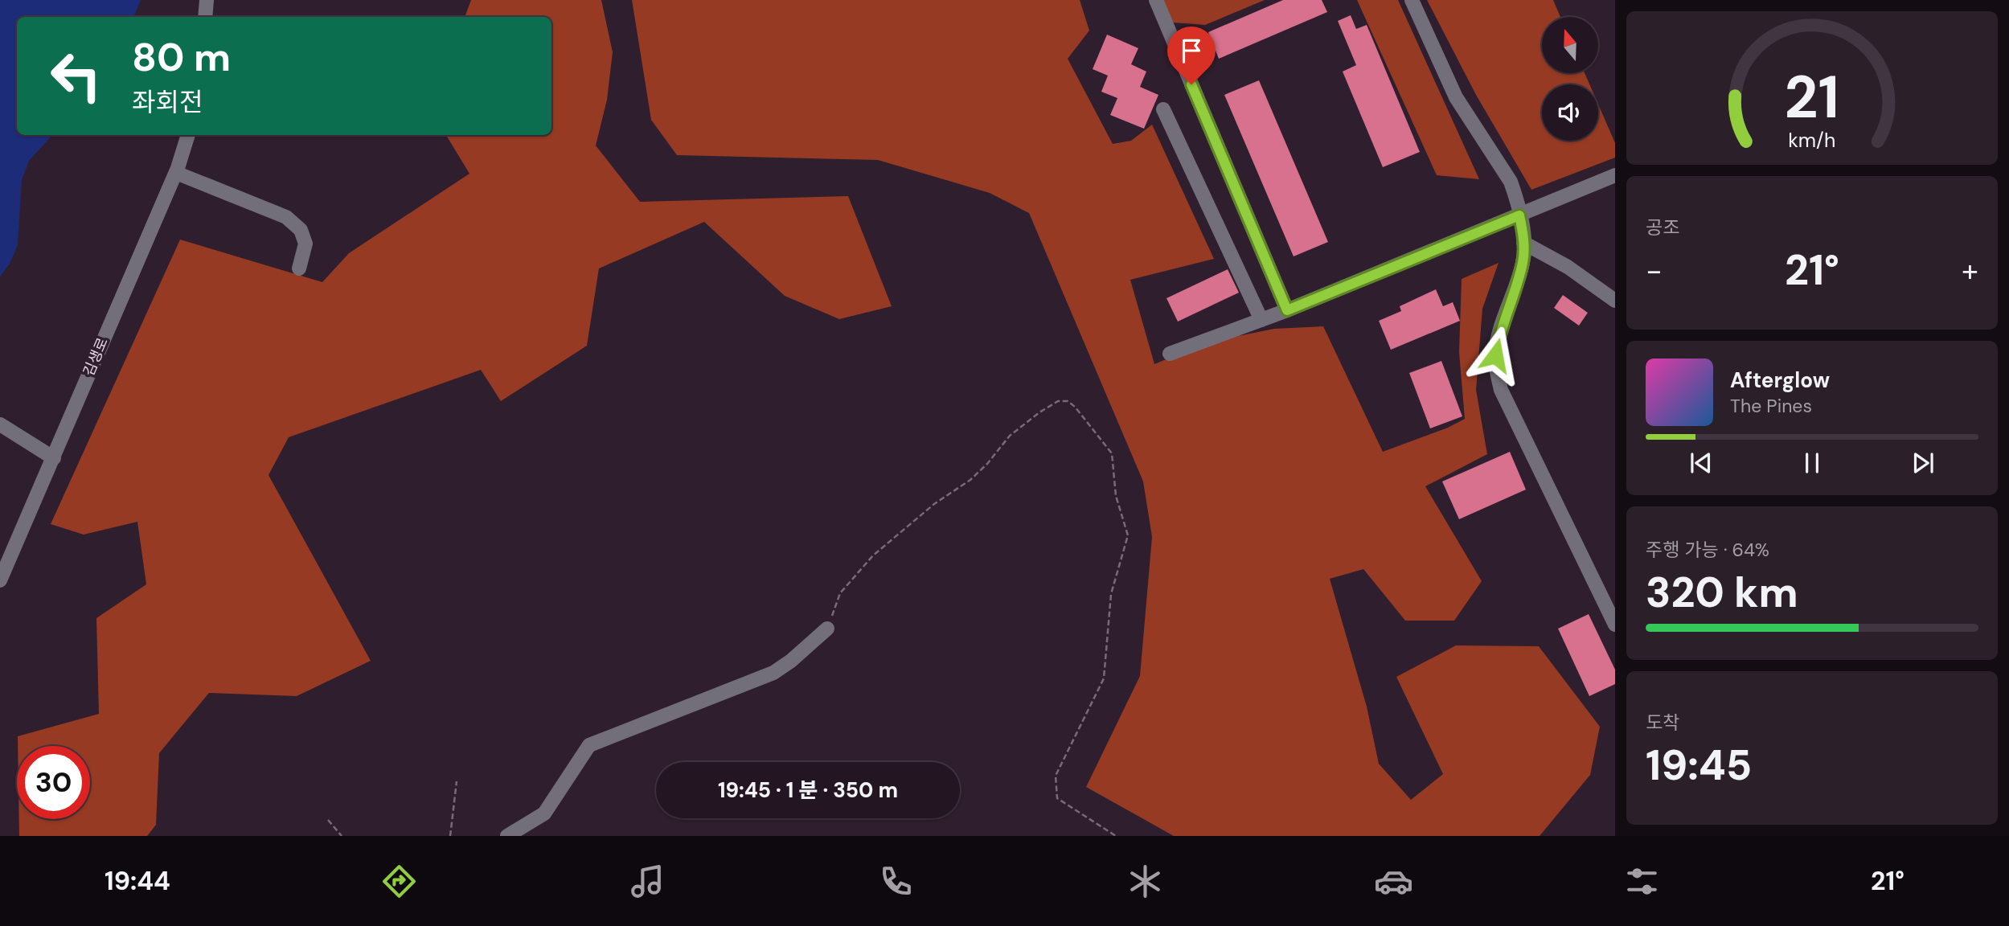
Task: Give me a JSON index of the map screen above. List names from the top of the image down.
{
  "streets": {
    "street": ["김생로"]
  },
  "north": "top",
  "page": {
    "turn": ["80 m", "좌회전"],
    "tile": [
      "공조",
      ["주행 가능 · 64%", "320 km"],
      ["도착", "19:45"]
    ],
    "heat": ["−", "21°", "+"],
    "song": ["Afterglow", "The Pines"],
    "limit": "30",
    "trip": "19:45 · 1 분 · 350 m",
    "tabs": ["19:44", "21°"],
    "gauge": ["21", "km/h"]
  }
}
